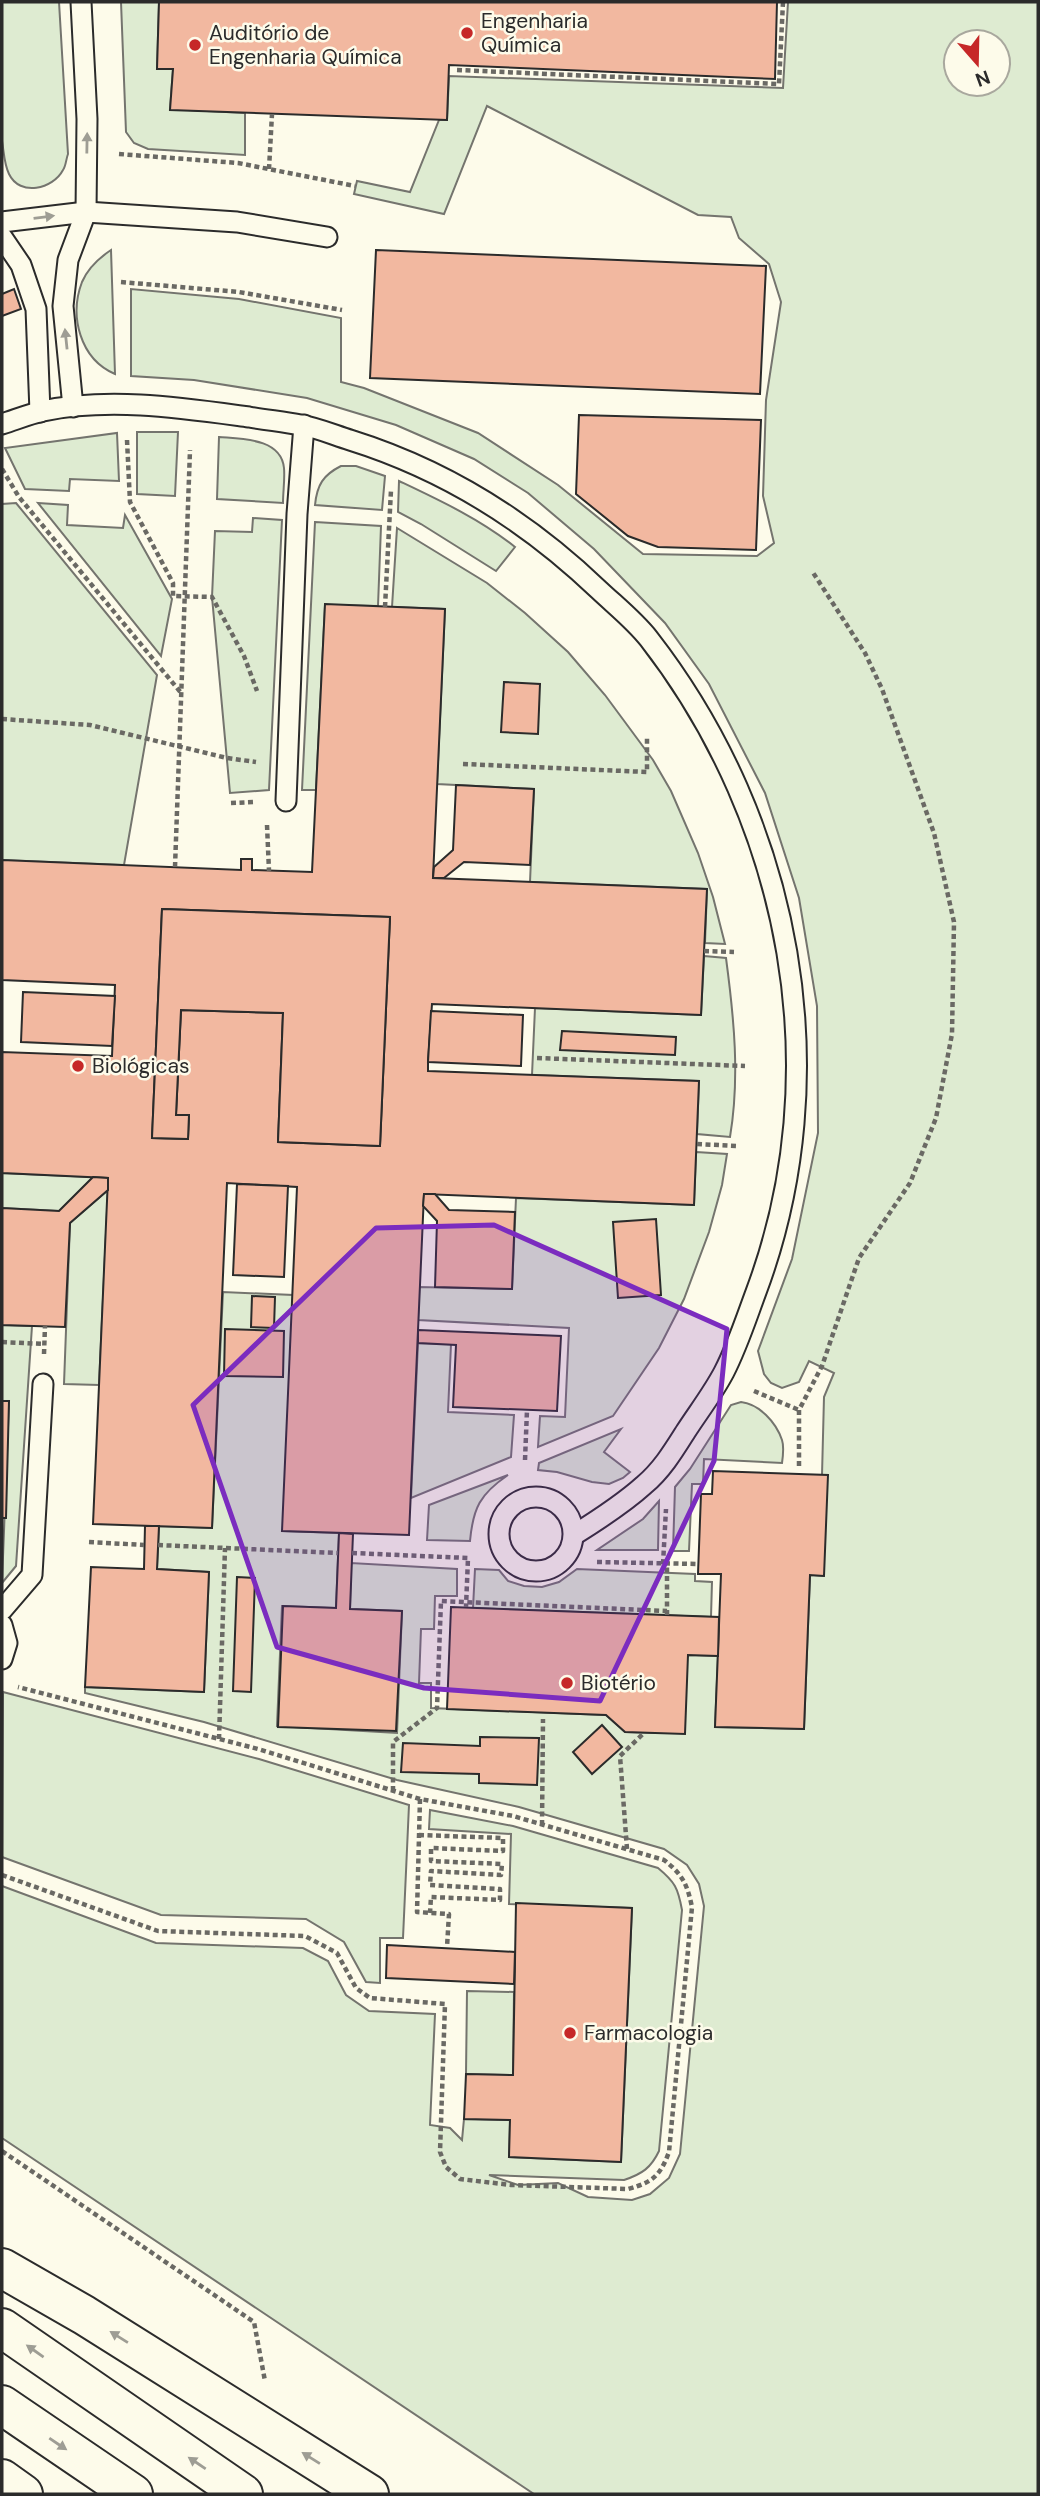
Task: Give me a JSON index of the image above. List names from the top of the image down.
{
  "places": [
    "Engenharia Química",
    "Auditório de Engenharia Química",
    "Biológicas",
    "Biotério",
    "Farmacologia"
  ],
  "north": "bottom"
}
